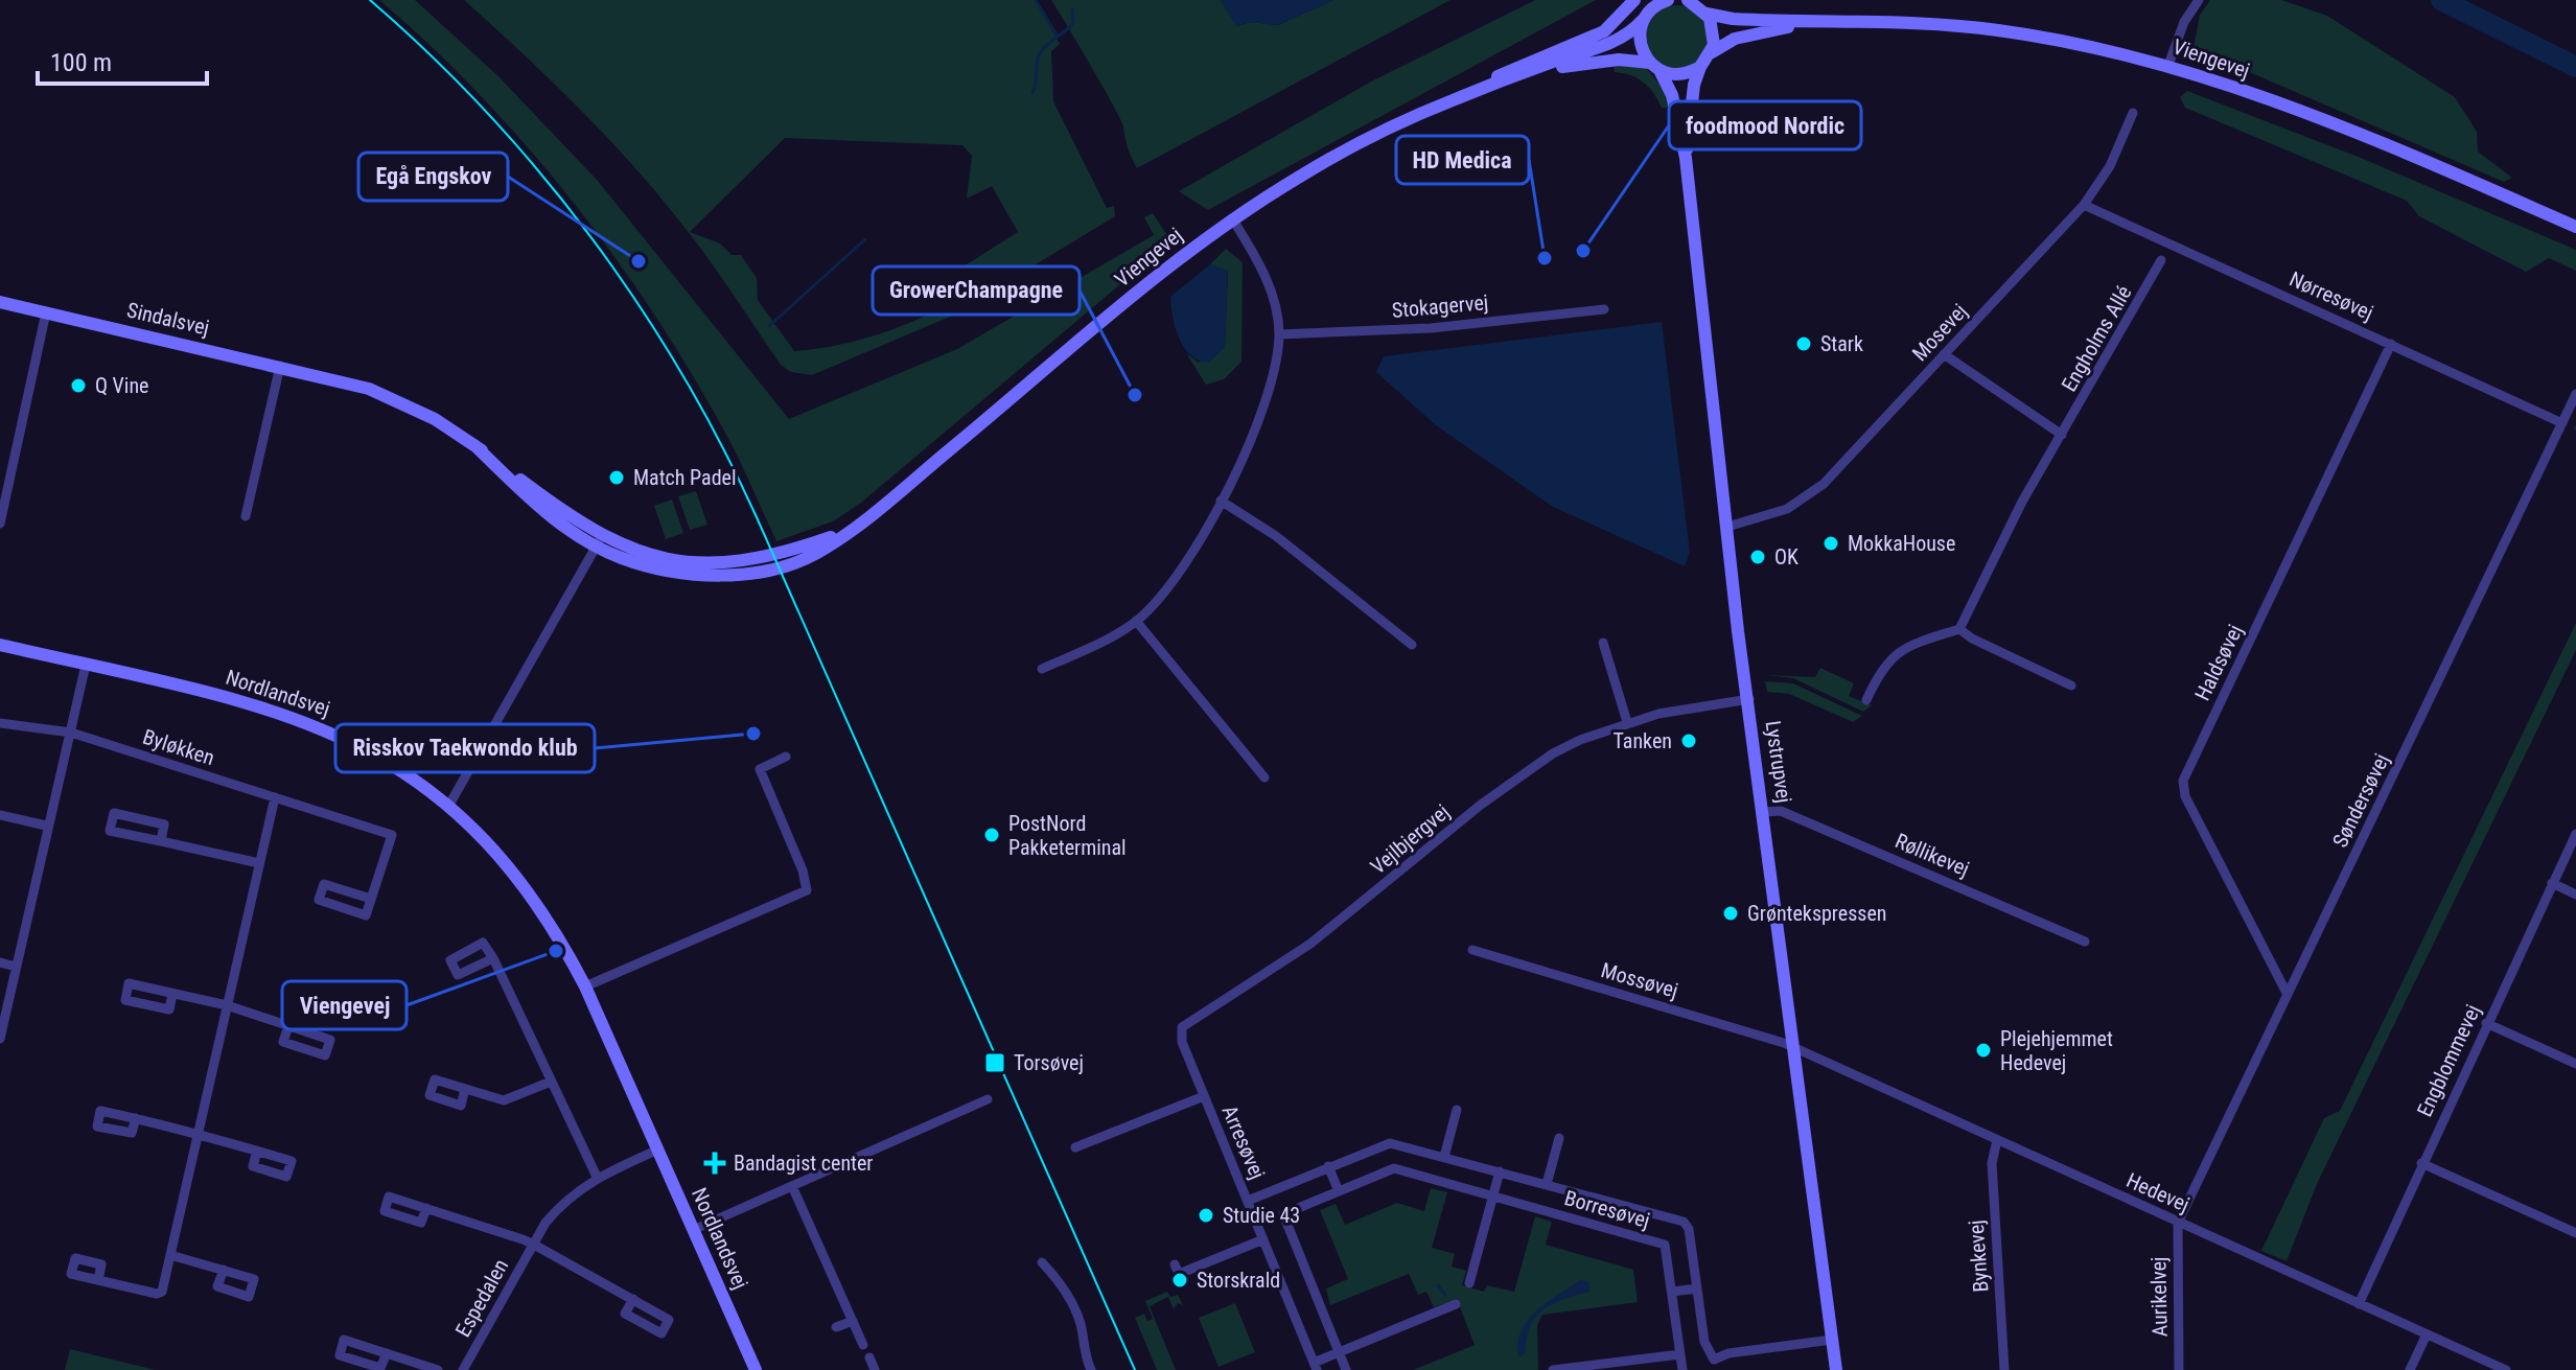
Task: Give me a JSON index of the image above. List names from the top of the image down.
{
  "streets": {
    "street": [
      "Viengevej",
      "Nørresøvej",
      "Stokagervej",
      "Sindalsvej",
      "Mosevej",
      "Engholms Allé",
      "Haldsøvej",
      "Nordlandsvej",
      "Byløkken",
      "Lystrupvej",
      "Søndersøvej",
      "Vejlbjergvej",
      "Røllikevej",
      "Mossøvej",
      "Engblommevej",
      "Arresøvej",
      "Hedevej",
      "Borresøvej",
      "Bynkevej",
      "Aurikelvej",
      "Espedalen"
    ]
  },
  "crossings": [
    ["Viengevej", "Sindalsvej"],
    ["Viengevej", "Lystrupvej"],
    ["Nørresøvej", "Mosevej"],
    ["Nørresøvej", "Haldsøvej"],
    ["Nørresøvej", "Søndersøvej"],
    ["Mosevej", "Lystrupvej"],
    ["Haldsøvej", "Søndersøvej"],
    ["Nordlandsvej", "Espedalen"],
    ["Lystrupvej", "Vejlbjergvej"],
    ["Lystrupvej", "Røllikevej"],
    ["Lystrupvej", "Mossøvej"],
    ["Lystrupvej", "Hedevej"],
    ["Lystrupvej", "Borresøvej"],
    ["Søndersøvej", "Hedevej"],
    ["Søndersøvej", "Aurikelvej"],
    ["Vejlbjergvej", "Arresøvej"],
    ["Mossøvej", "Hedevej"],
    ["Engblommevej", "Hedevej"],
    ["Arresøvej", "Borresøvej"],
    ["Hedevej", "Bynkevej"],
    ["Hedevej", "Aurikelvej"]
  ],
  "places": {
    "other": [
      "foodmood Nordic",
      "HD Medica",
      "Egå Engskov",
      "Stark",
      "Q Vine",
      "GrowerChampagne",
      "Match Padel",
      "MokkaHouse",
      "OK",
      "Risskov Taekwondo klub",
      "Tanken",
      "PostNord Pakketerminal",
      "Grøntekspressen",
      "Viengevej",
      "Plejehjemmet Hedevej",
      "Studie 43",
      "Storskrald"
    ],
    "transit": ["Torsøvej"],
    "health": ["Bandagist center"]
  },
  "scale_bar": "100 m"
}
